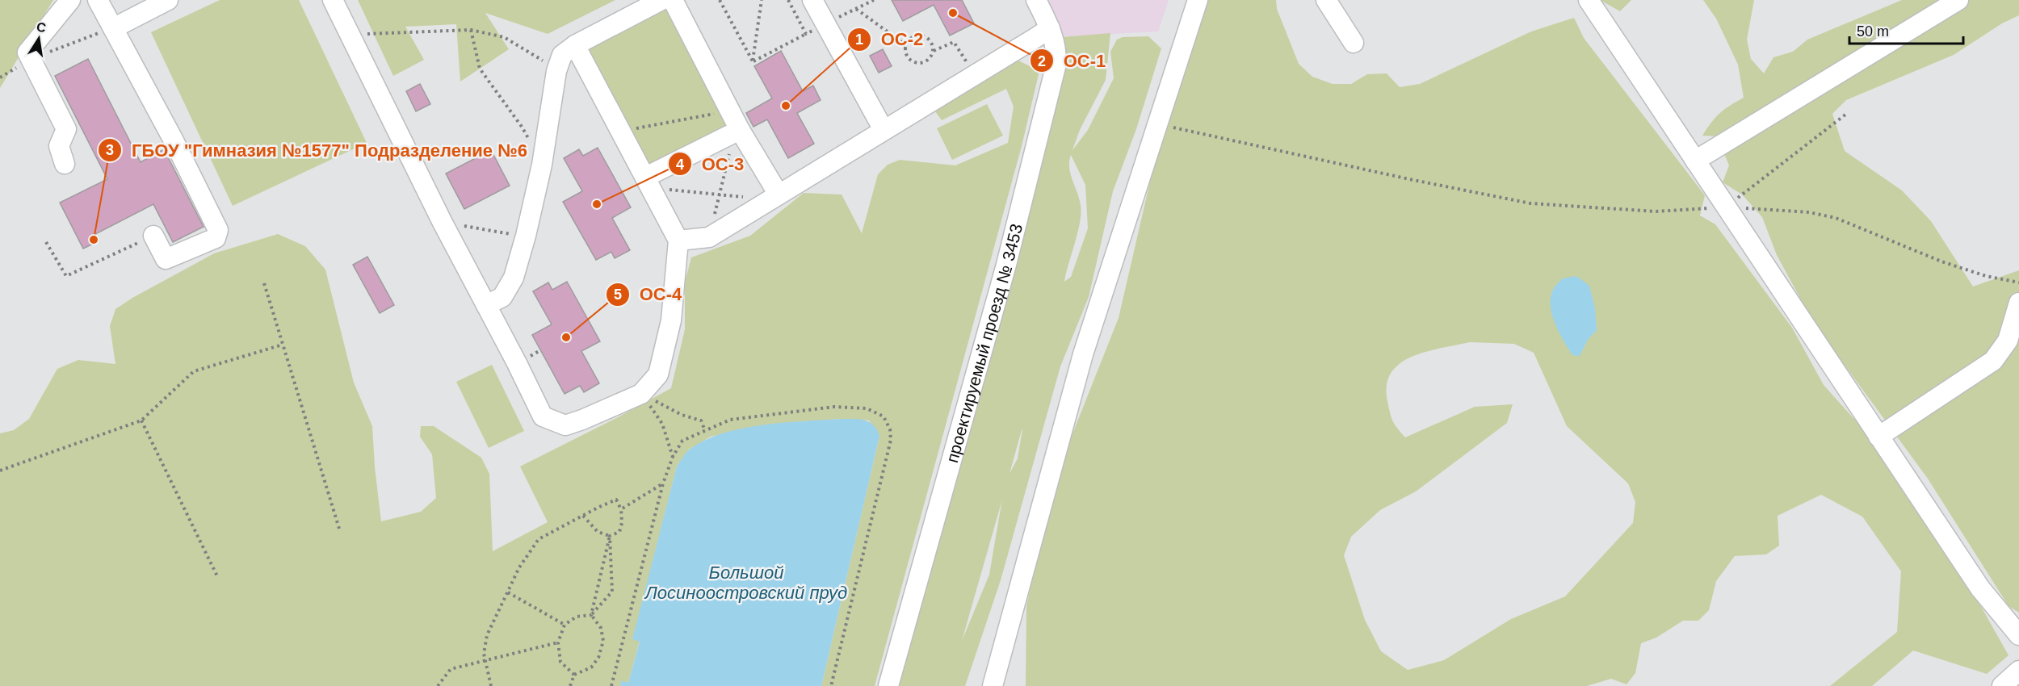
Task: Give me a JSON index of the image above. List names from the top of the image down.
{
  "streets": {
    "street": ["проектируемый проезд № 3453"]
  },
  "water": ["Большой Лосиноостровский пруд"],
  "places": [
    "ОС-1",
    "ОС-2",
    "ОС-3",
    "ГБОУ \"Гимназия №1577\" Подразделение №6",
    "ОС-4"
  ],
  "scale_bar": "50 m",
  "north": "top"
}
